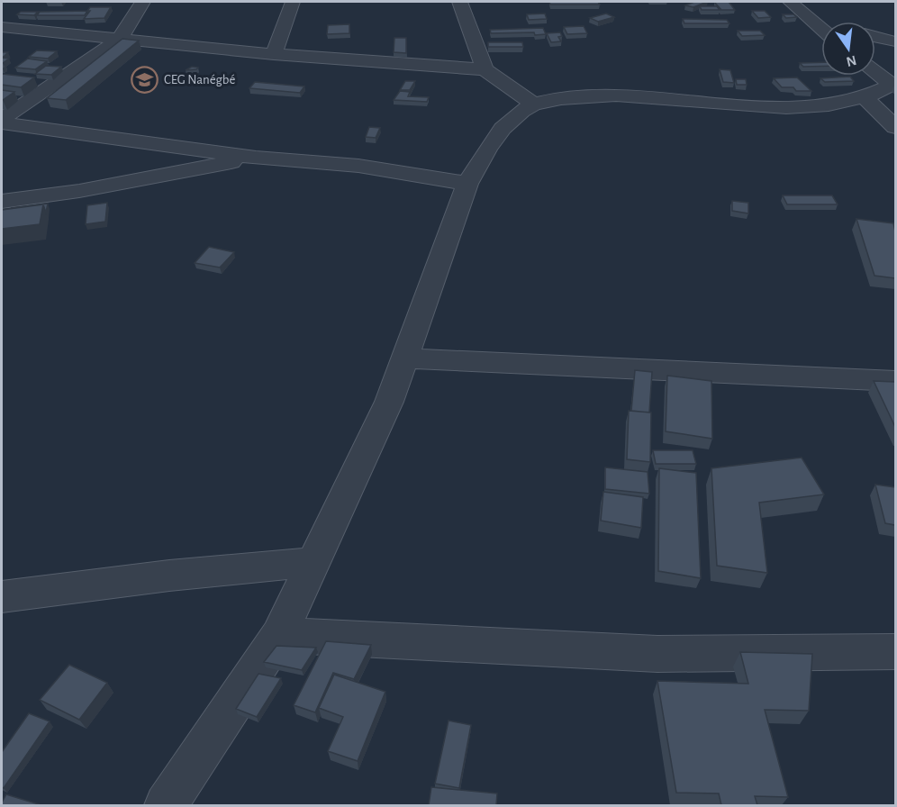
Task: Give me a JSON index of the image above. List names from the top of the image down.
{
  "places": {
    "school or university": ["CEG Nanégbé"]
  },
  "north": "bottom"
}
